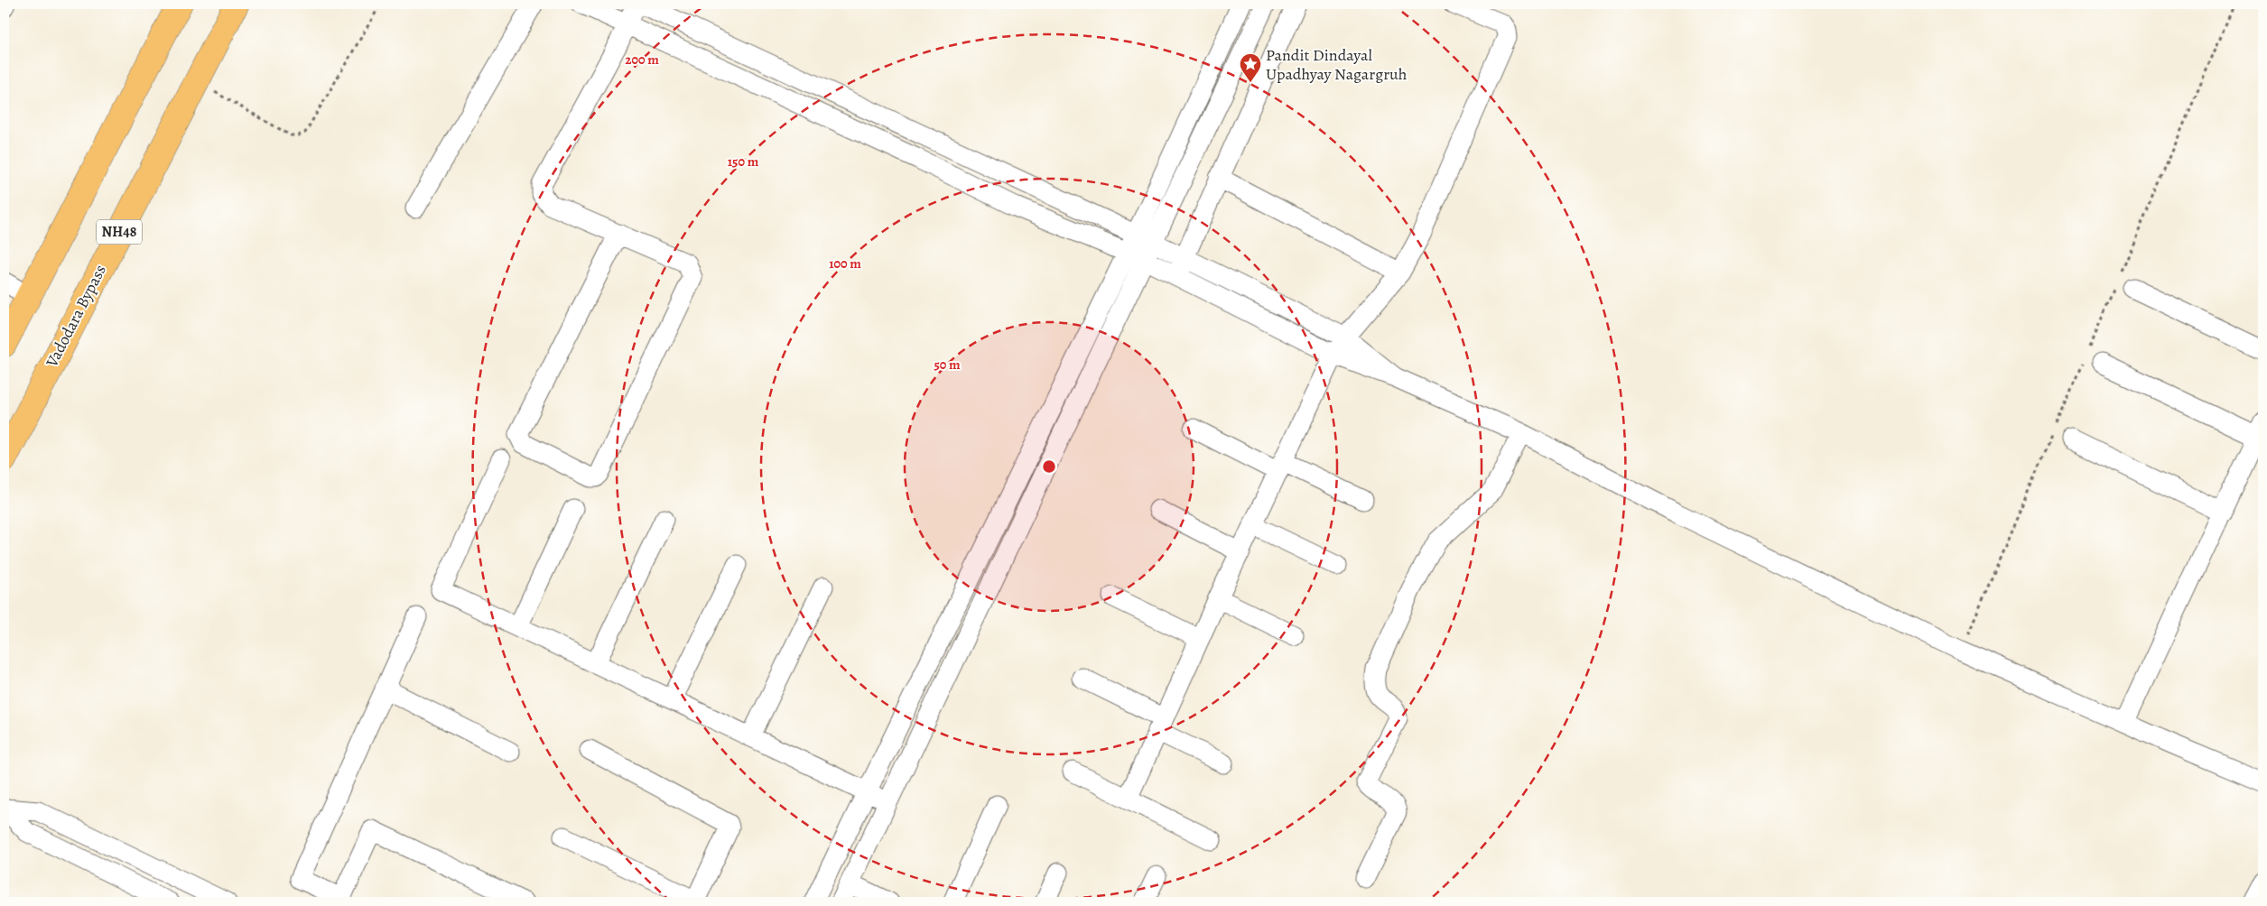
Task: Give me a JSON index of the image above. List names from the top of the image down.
{
  "streets": {
    "highway": ["NH48", "Vadodara Bypass"]
  },
  "places": {
    "place": ["Pandit Dindayal Upadhyay Nagargruh"]
  },
  "rings": [
    "200 m",
    "150 m",
    "100 m",
    "50 m"
  ]
}
